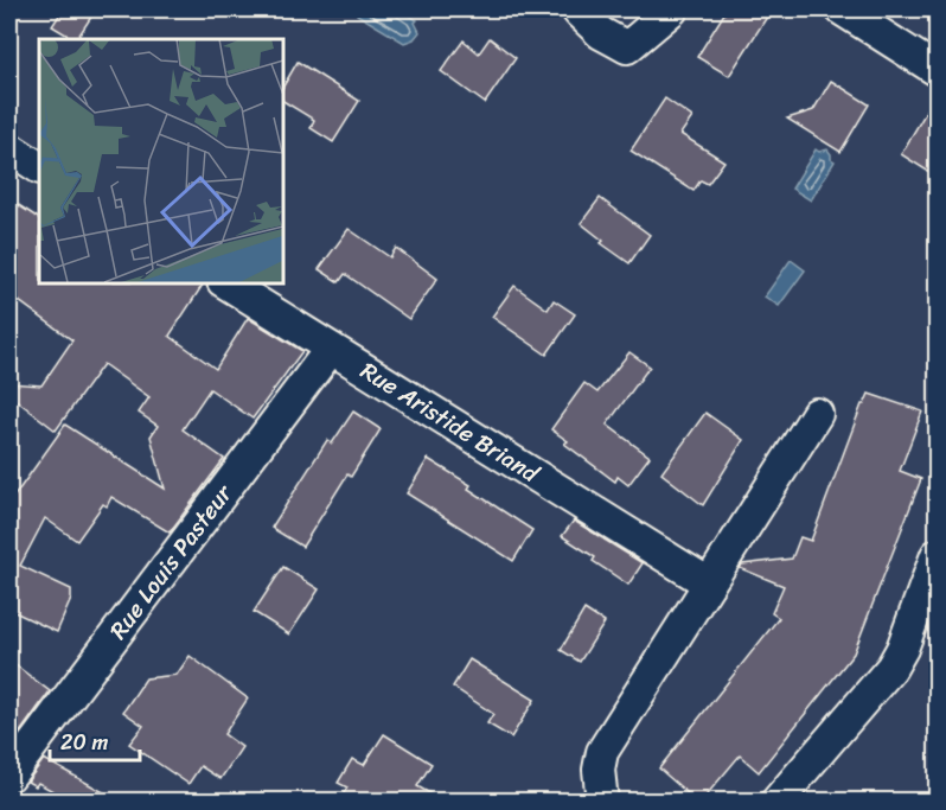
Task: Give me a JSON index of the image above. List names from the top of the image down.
{
  "streets": {
    "street": ["Rue Aristide Briand", "Rue Louis Pasteur"]
  },
  "crossings": [
    ["Rue Aristide Briand", "Rue Louis Pasteur"]
  ],
  "scale_bar": "20 m"
}
